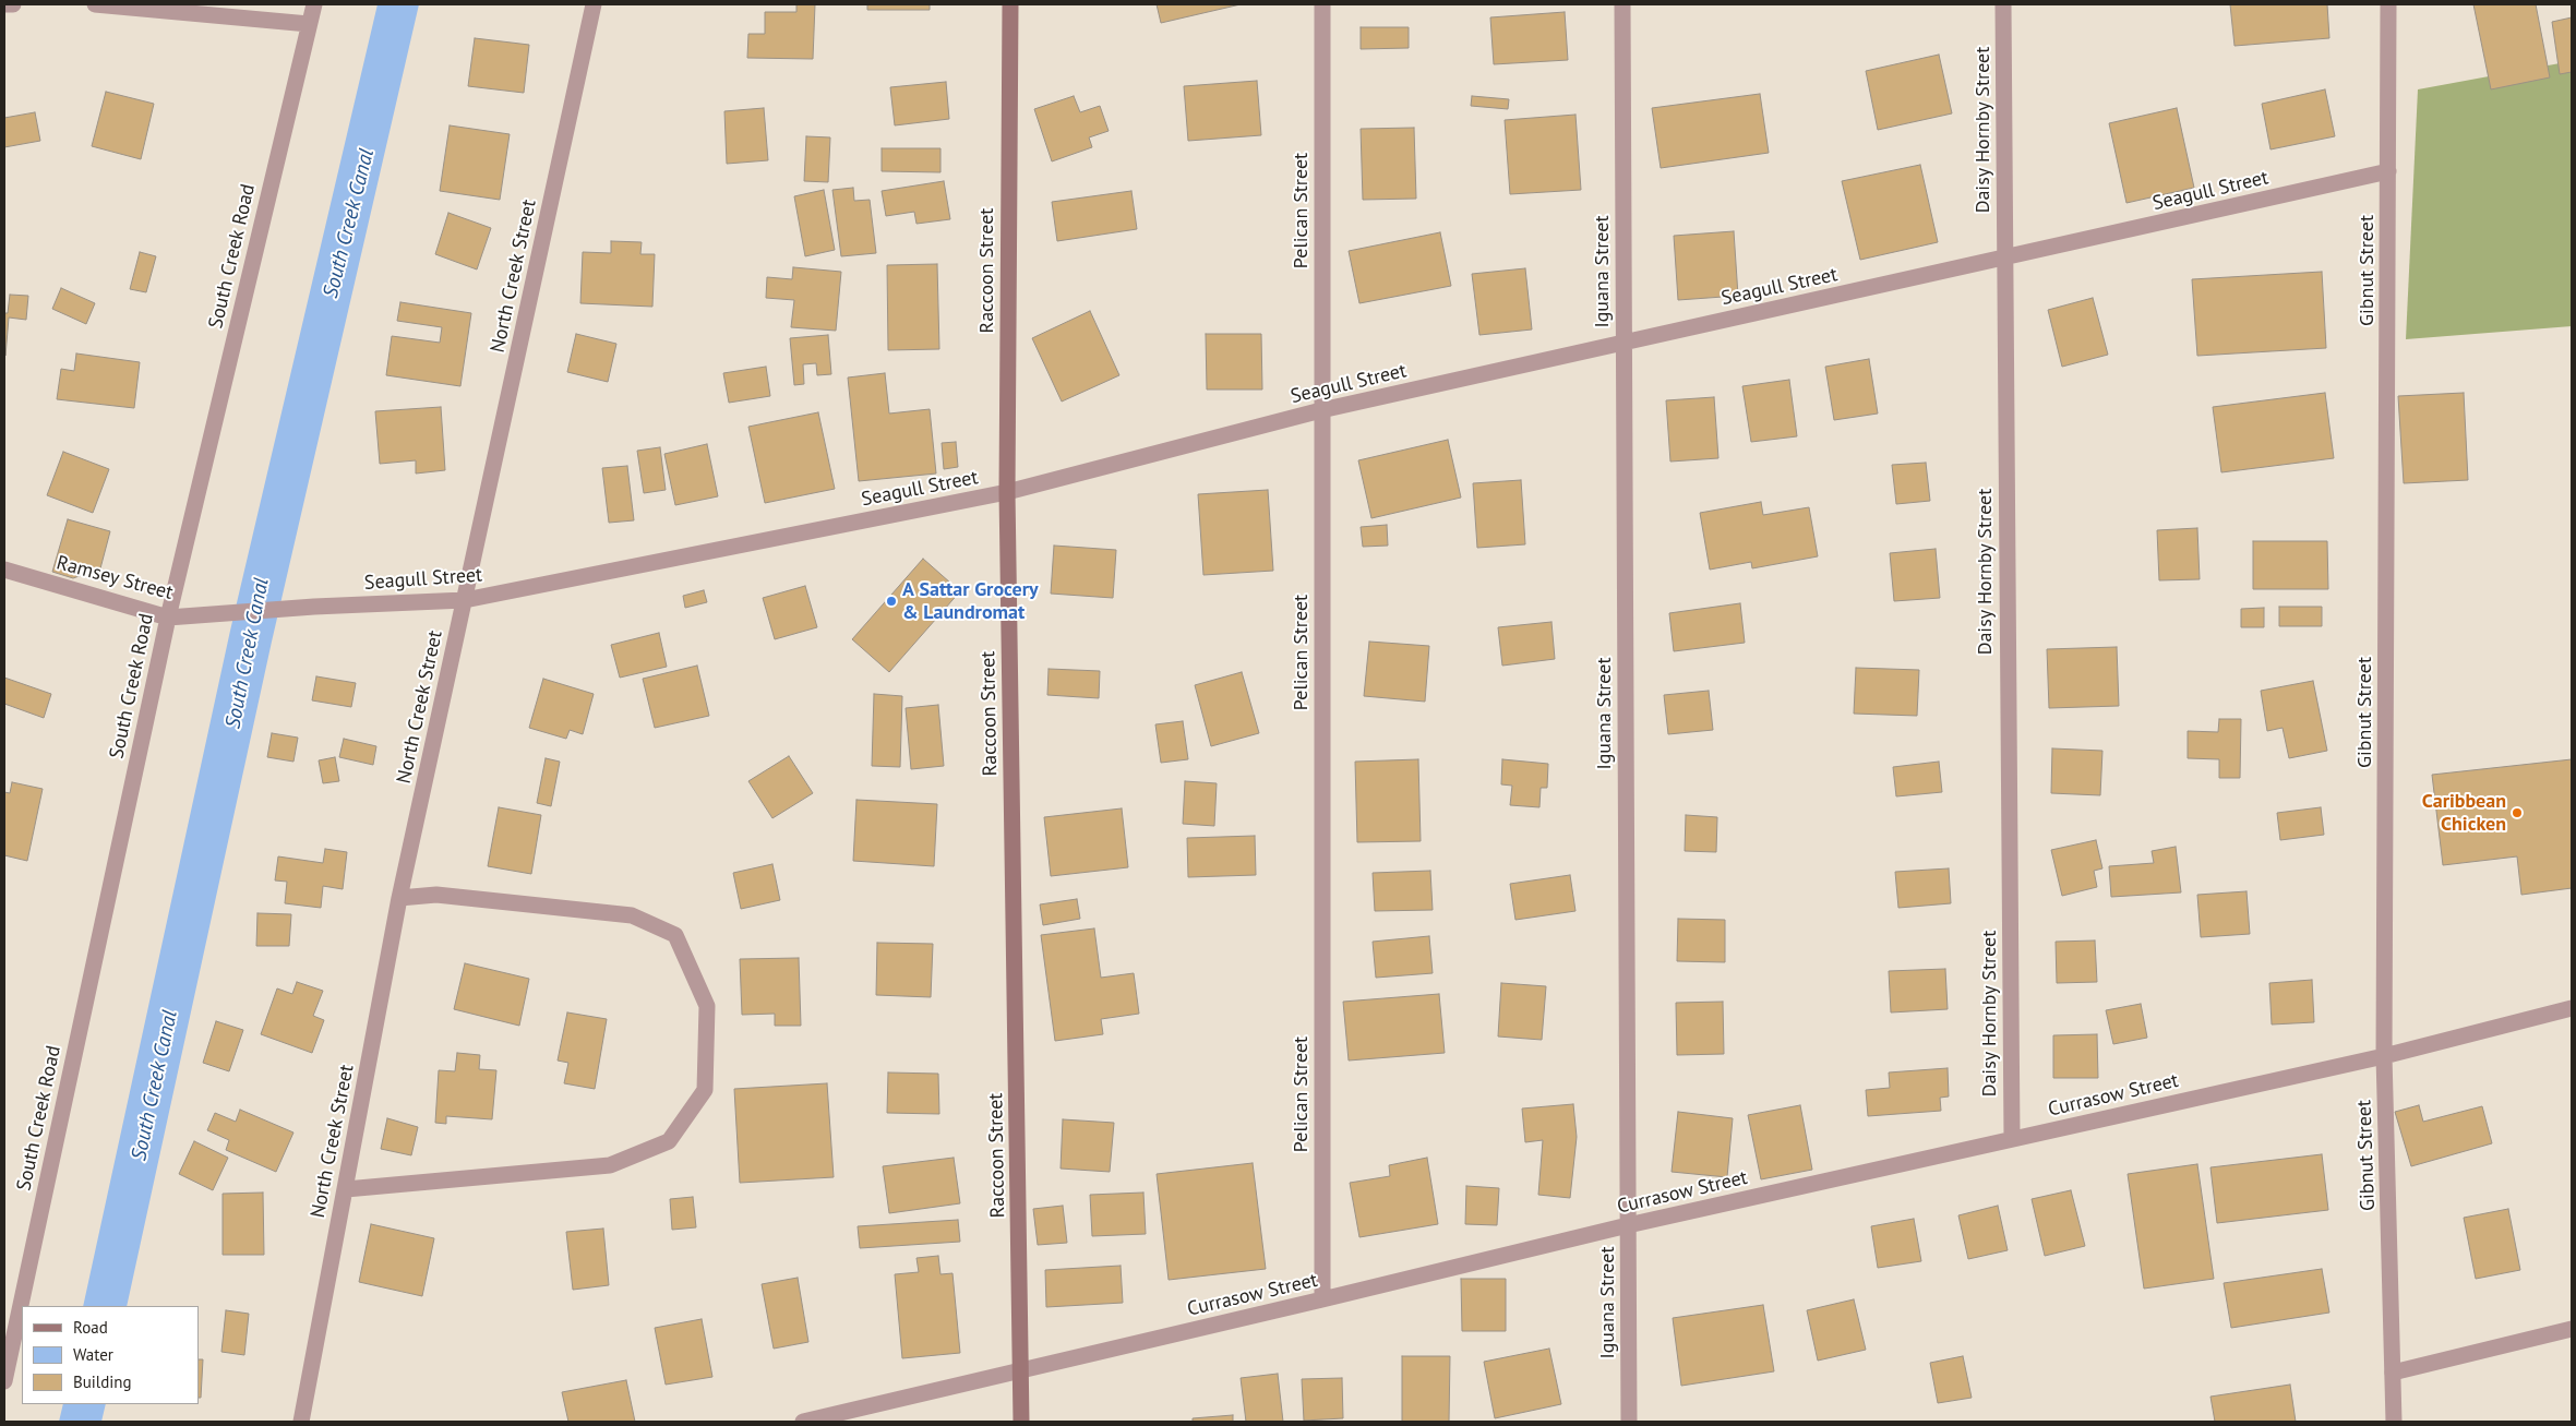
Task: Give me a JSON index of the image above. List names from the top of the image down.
{
  "streets": {
    "street": [
      "Daisy Hornby Street",
      "Seagull Street",
      "Pelican Street",
      "South Creek Road",
      "Raccoon Street",
      "Gibnut Street",
      "Iguana Street",
      "North Creek Street",
      "Ramsey Street",
      "Currasow Street"
    ]
  },
  "crossings": [
    ["Daisy Hornby Street", "Seagull Street"],
    ["Daisy Hornby Street", "Currasow Street"],
    ["Seagull Street", "Pelican Street"],
    ["Seagull Street", "Raccoon Street"],
    ["Seagull Street", "Gibnut Street"],
    ["Seagull Street", "Iguana Street"],
    ["Seagull Street", "North Creek Street"],
    ["Seagull Street", "Ramsey Street"],
    ["Pelican Street", "Currasow Street"],
    ["South Creek Road", "Ramsey Street"],
    ["Raccoon Street", "Currasow Street"],
    ["Gibnut Street", "Currasow Street"],
    ["Iguana Street", "Currasow Street"]
  ],
  "water": ["South Creek Canal"],
  "places": ["A Sattar Grocery & Laundromat", "Caribbean Chicken"],
  "legend": ["Road", "Water", "Building"]
}
